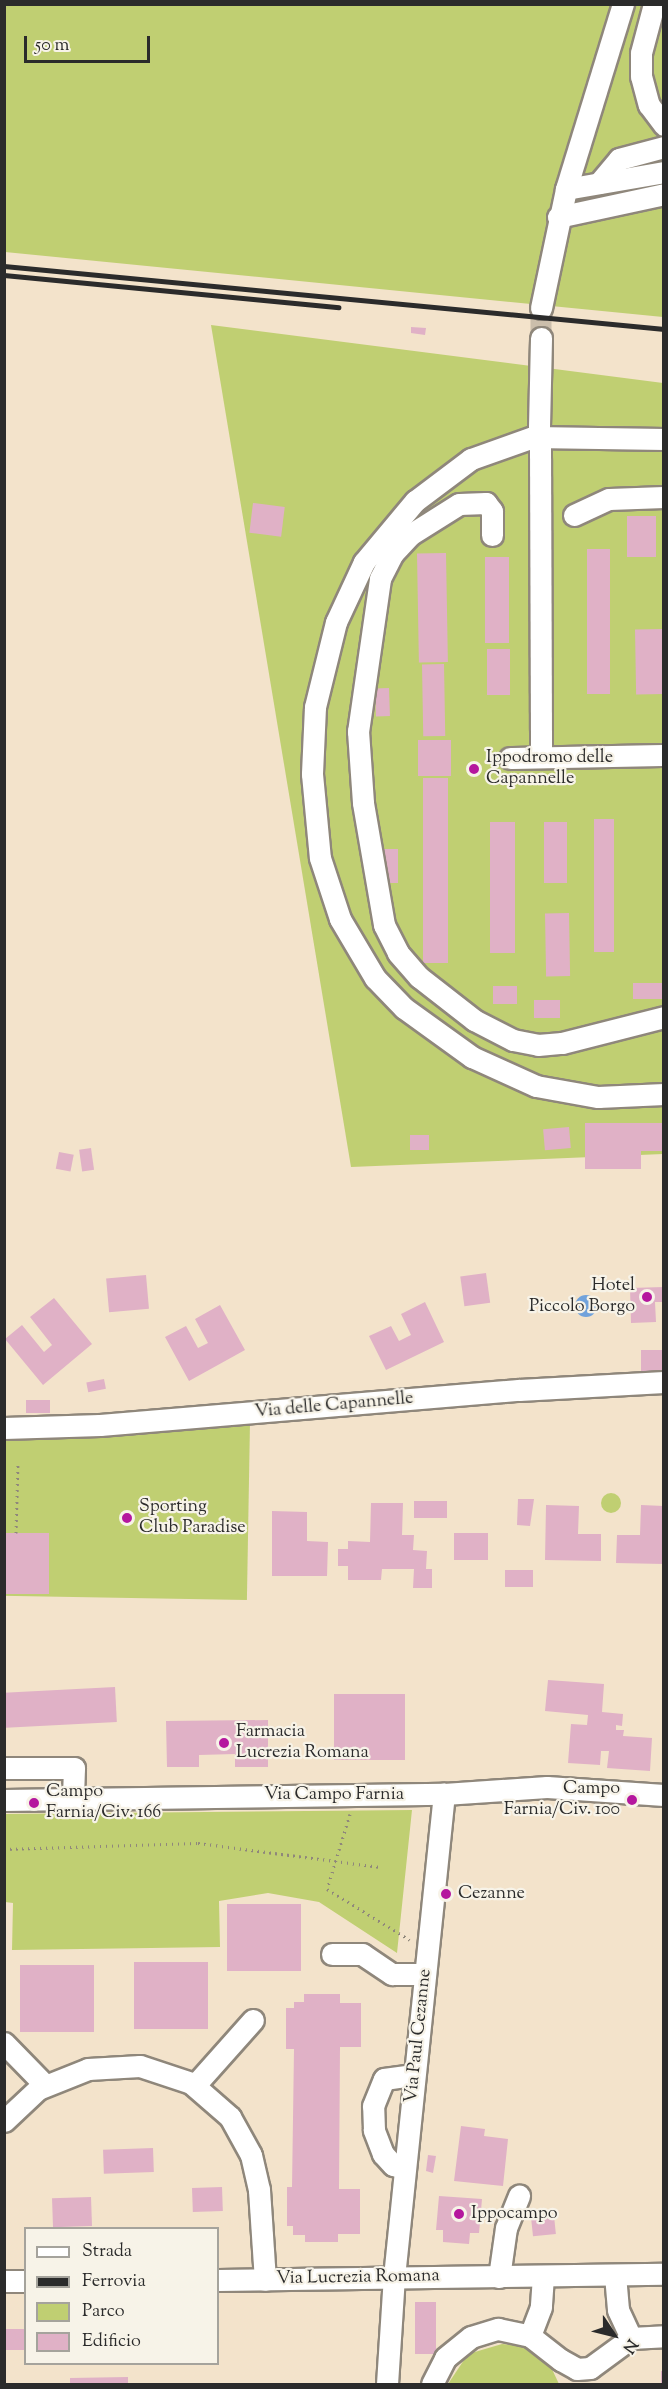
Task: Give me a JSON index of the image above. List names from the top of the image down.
{
  "streets": {
    "street": [
      "Via delle Capannelle",
      "Via Campo Farnia",
      "Via Paul Cezanne",
      "Via Lucrezia Romana"
    ]
  },
  "crossings": [
    ["Via Campo Farnia", "Via Paul Cezanne"],
    ["Via Paul Cezanne", "Via Lucrezia Romana"]
  ],
  "places": [
    "Ippodromo delle Capannelle",
    "Hotel Piccolo Borgo",
    "Sporting Club Paradise",
    "Farmacia Lucrezia Romana",
    "Campo Farnia/Civ. 100",
    "Campo Farnia/Civ. 166",
    "Cezanne",
    "Ippocampo"
  ],
  "legend": [
    "Strada",
    "Ferrovia",
    "Parco",
    "Edificio"
  ],
  "scale_bar": "50 m",
  "north": "bottom right"
}
